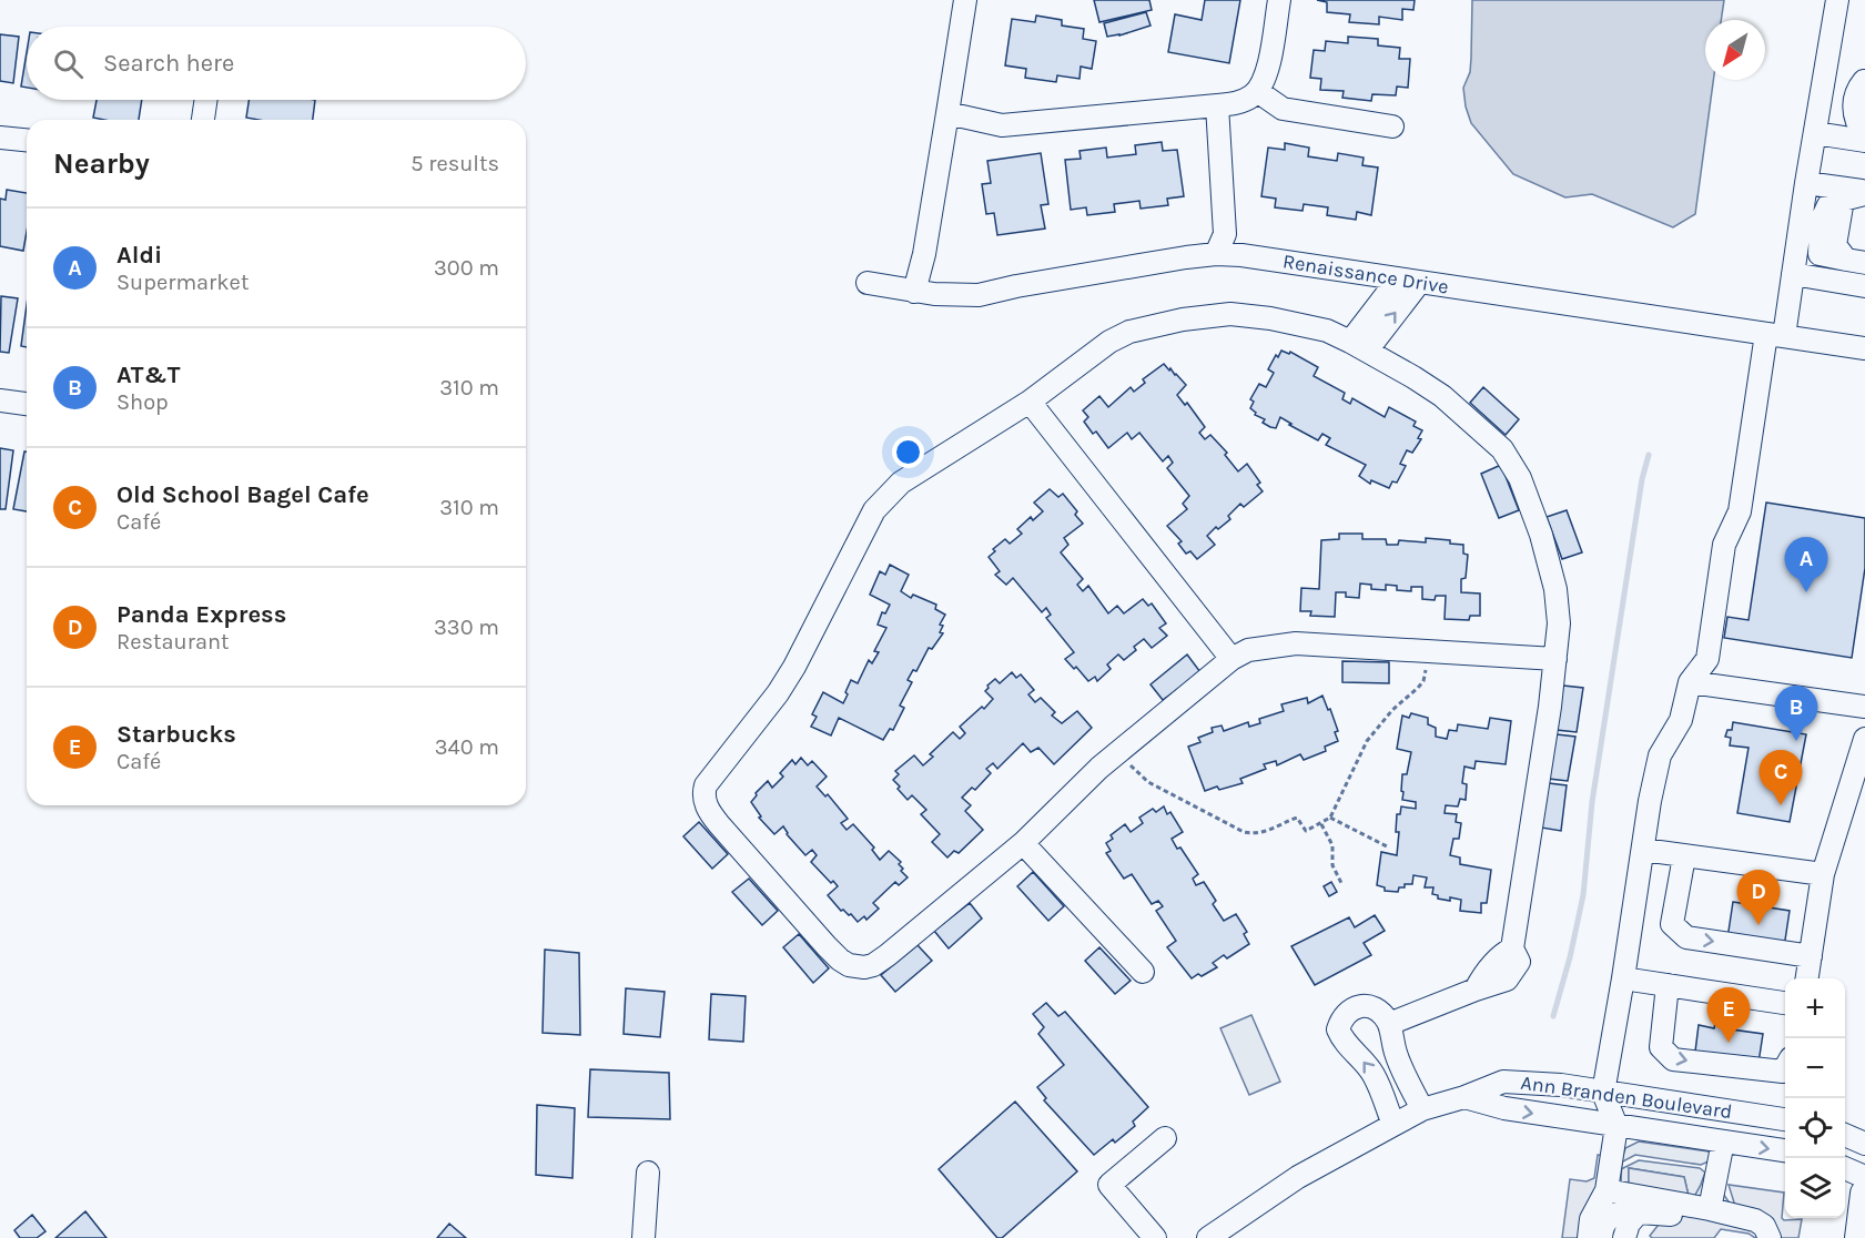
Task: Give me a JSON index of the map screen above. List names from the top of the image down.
{
  "streets": {
    "street": ["Renaissance Drive", "Ann Branden Boulevard"]
  },
  "north": "bottom left",
  "page": {
    "search": "Search here",
    "heading": ["Nearby", "5 results"],
    "list": [
      {
        "mark": "A",
        "name": "Aldi",
        "note": "Supermarket",
        "value": "300 m"
      },
      {
        "mark": "B",
        "name": "AT&T",
        "note": "Shop",
        "value": "310 m"
      },
      {
        "mark": "C",
        "name": "Old School Bagel Cafe",
        "note": "Café",
        "value": "310 m"
      },
      {
        "mark": "D",
        "name": "Panda Express",
        "note": "Restaurant",
        "value": "330 m"
      },
      {
        "mark": "E",
        "name": "Starbucks",
        "note": "Café",
        "value": "340 m"
      }
    ],
    "pins": [
      "A",
      "B",
      "C",
      "D",
      "E"
    ],
    "map_buttons": ["+", "−"]
  }
}
